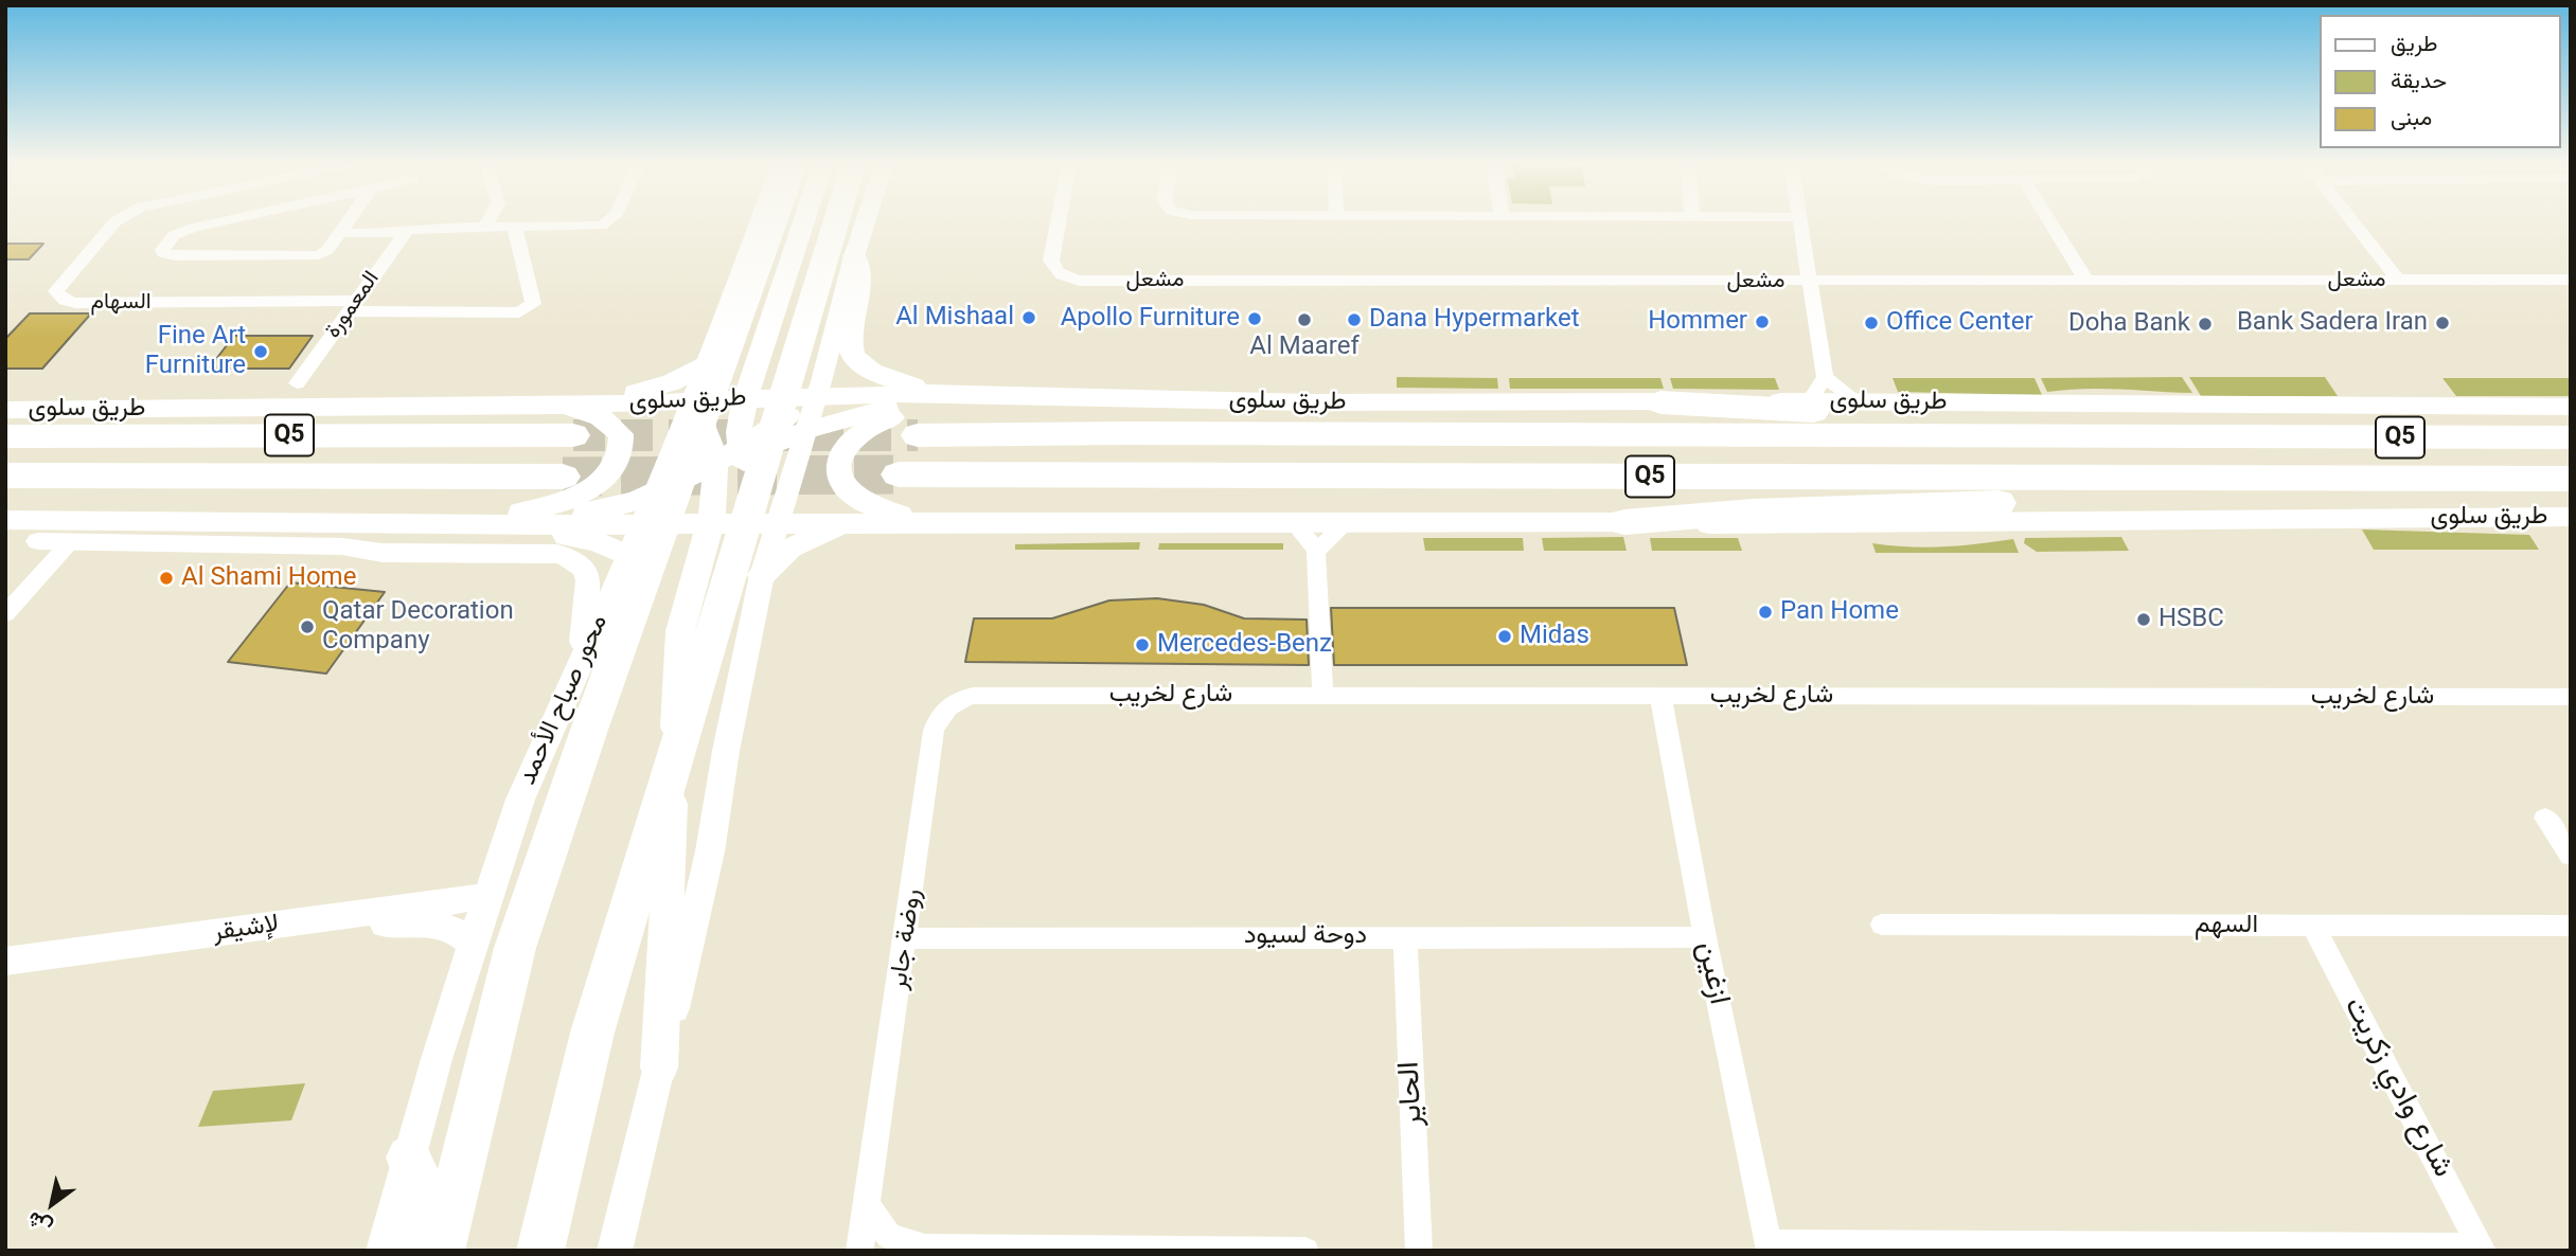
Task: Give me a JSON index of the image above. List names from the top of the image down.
{
  "streets": {
    "highway": ["طريق سلوى", "Q5", "محور صباح الأحمد"],
    "street": [
      "مشعل",
      "السهام",
      "المعمورة",
      "شارع لخريب",
      "السهم",
      "لإشيقر",
      "دوحة لسيود",
      "روضة جابر",
      "ازغين",
      "شارع وادي زكريت",
      "الحاير"
    ]
  },
  "crossings": [
    ["السهام", "المعمورة"],
    ["طريق سلوى", "محور صباح الأحمد"],
    ["شارع لخريب", "روضة جابر"],
    ["شارع لخريب", "ازغين"],
    ["محور صباح الأحمد", "لإشيقر"],
    ["السهم", "شارع وادي زكريت"],
    ["دوحة لسيود", "روضة جابر"],
    ["دوحة لسيود", "ازغين"],
    ["دوحة لسيود", "الحاير"]
  ],
  "places": [
    "Al Mishaal",
    "Apollo Furniture",
    "Al Maaref",
    "Dana Hypermarket",
    "Hommer",
    "Office Center",
    "Bank Sadera Iran",
    "Doha Bank",
    "Fine Art Furniture",
    "Al Shami Home",
    "Pan Home",
    "HSBC",
    "Qatar Decoration Company",
    "Midas",
    "Mercedes-Benz"
  ],
  "legend": ["طريق", "حديقة", "مبنى"],
  "north": "bottom left"
}
